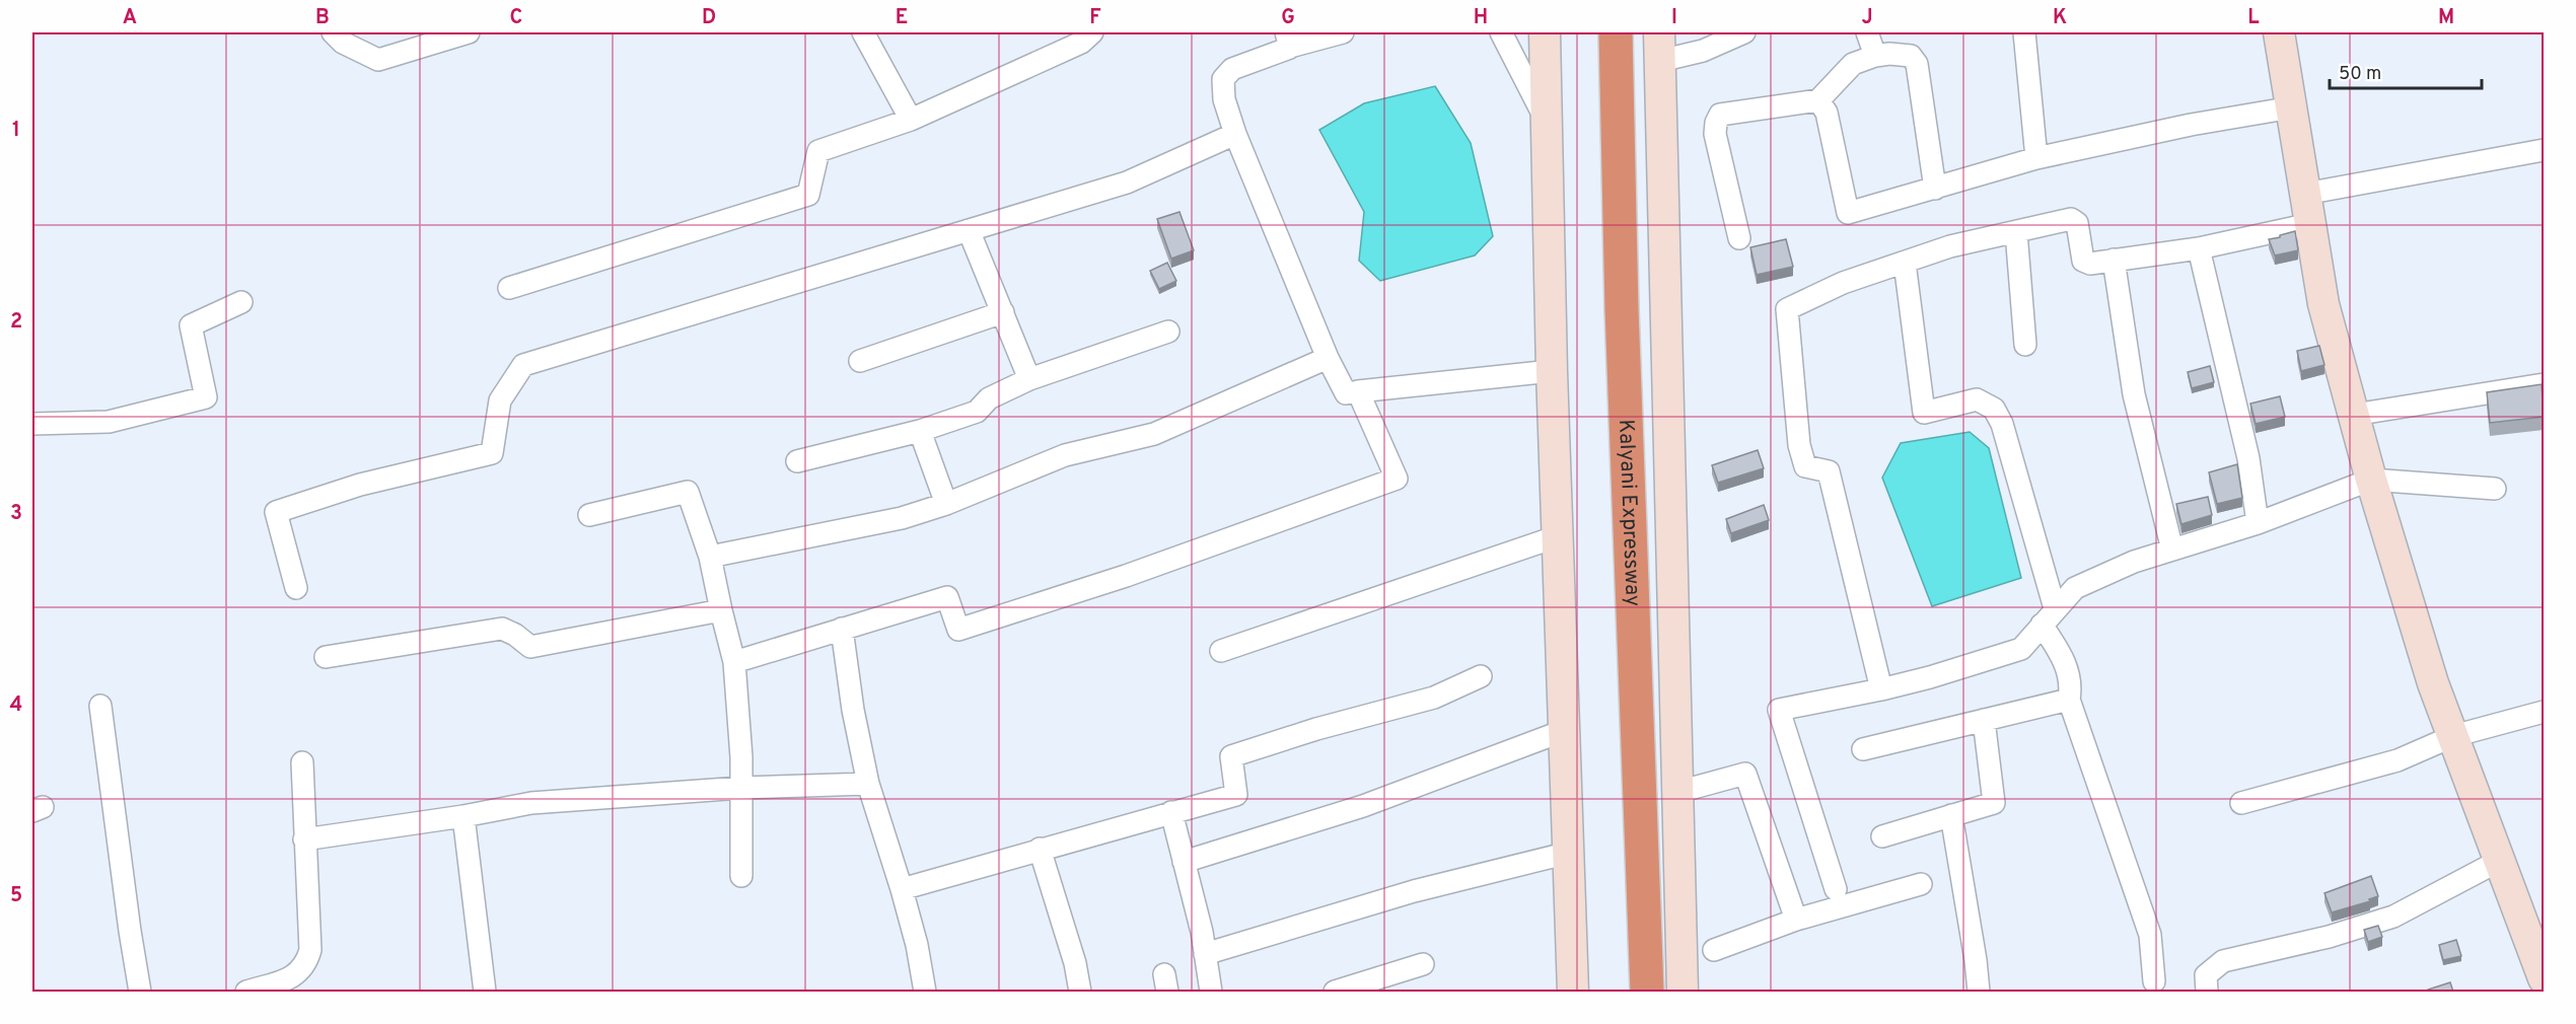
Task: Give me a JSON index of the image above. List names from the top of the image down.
{
  "streets": {
    "highway": ["Kalyani Expressway"]
  },
  "scale_bar": "50 m",
  "grid": {
    "columns": [
      "A",
      "B",
      "C",
      "D",
      "E",
      "F",
      "G",
      "H",
      "I",
      "J",
      "K",
      "L",
      "M"
    ],
    "rows": [
      "1",
      "2",
      "3",
      "4",
      "5"
    ]
  }
}
